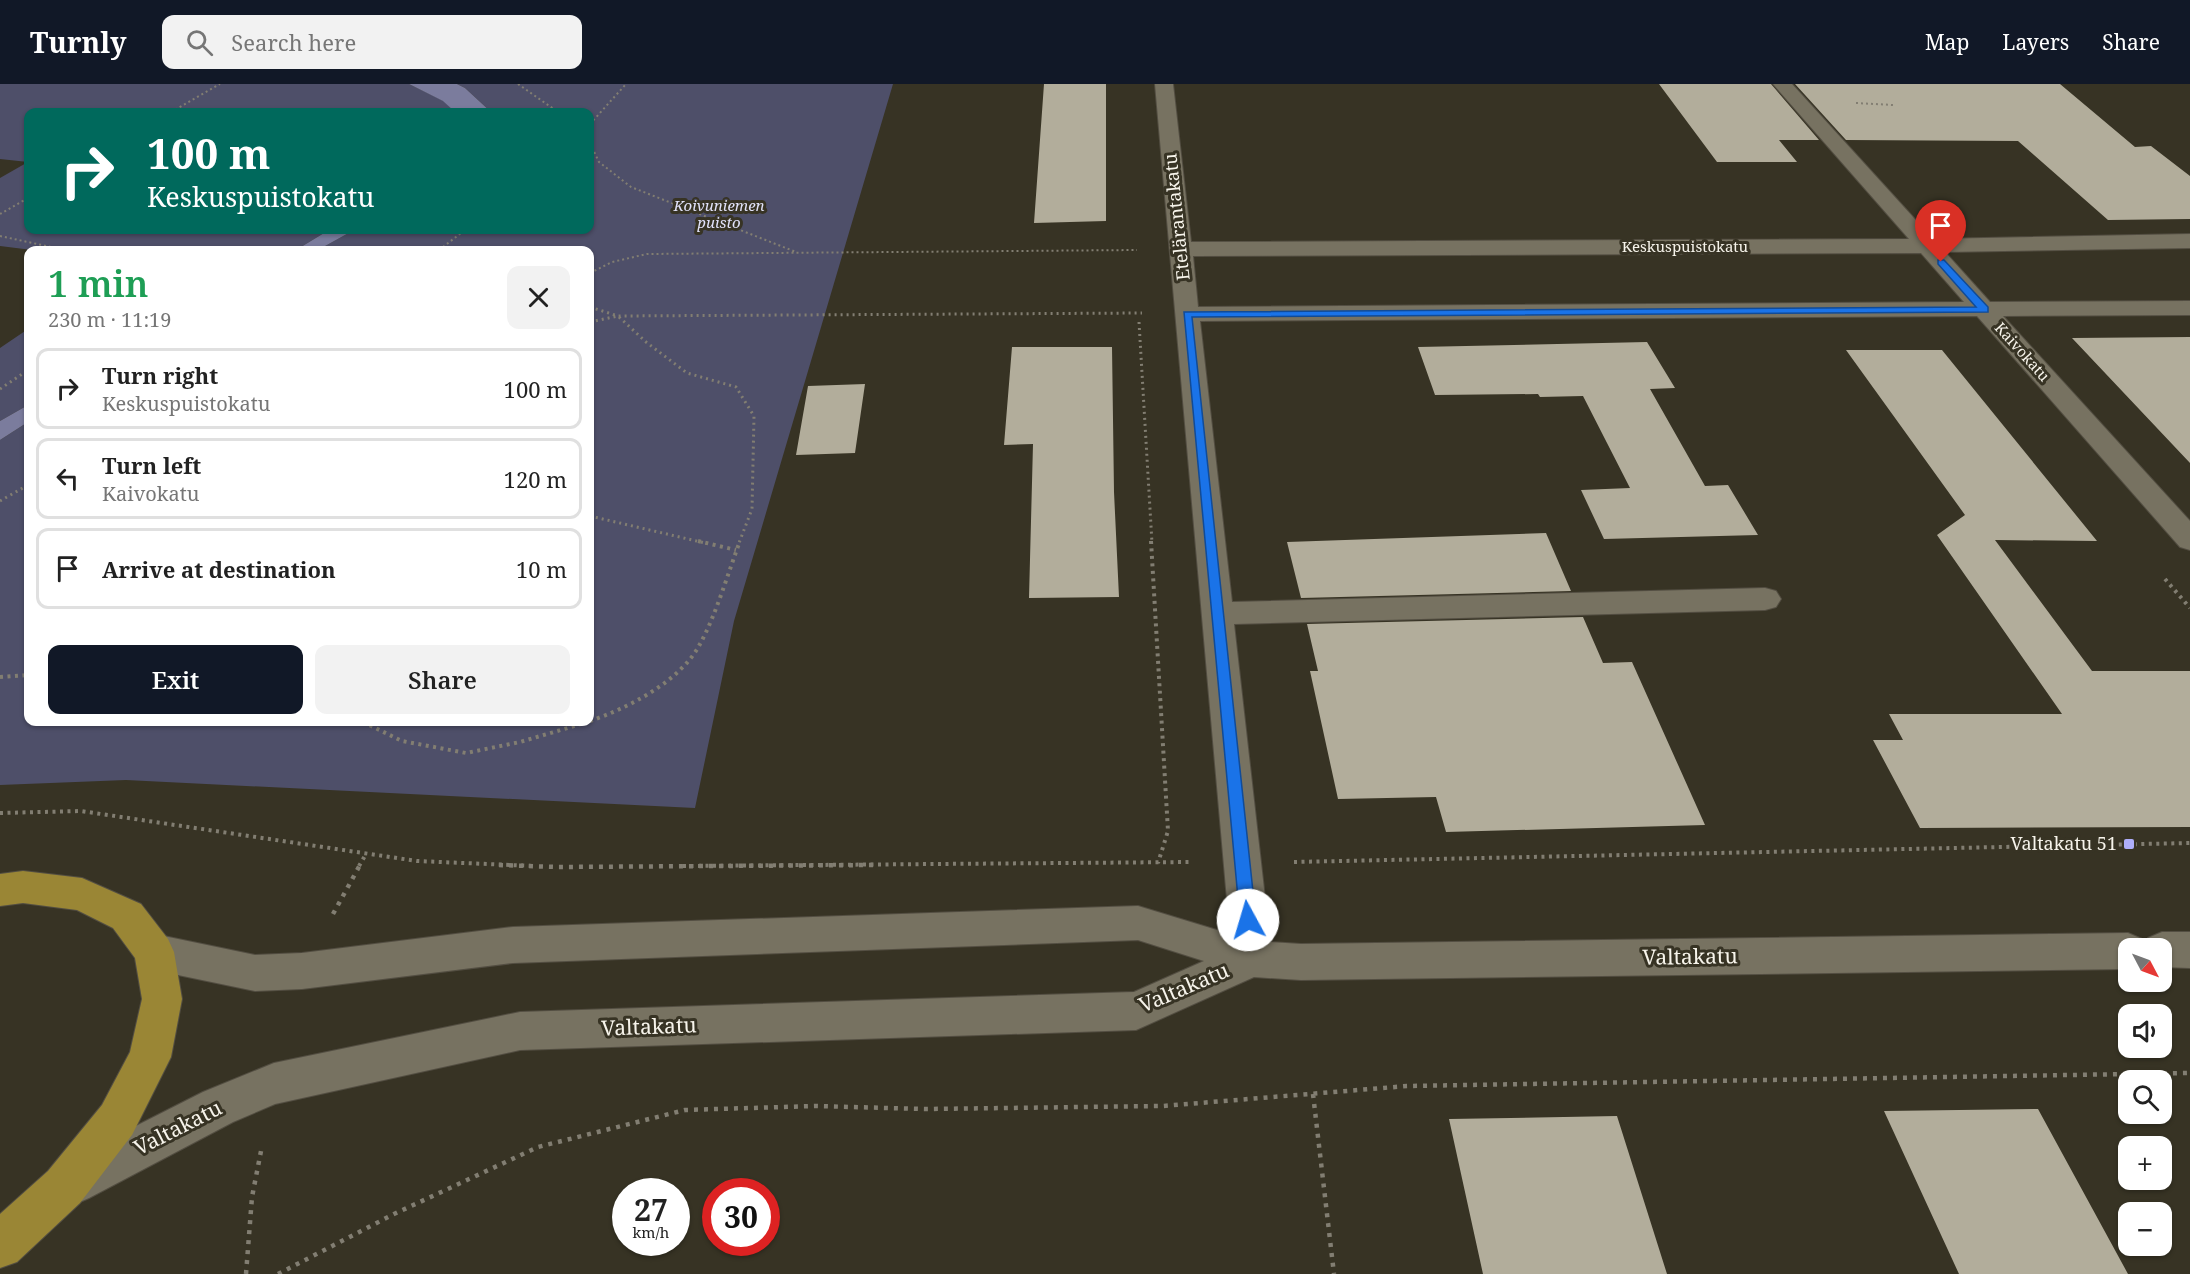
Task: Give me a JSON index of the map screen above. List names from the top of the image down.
{
  "streets": {
    "street": [
      "Etelärantakatu",
      "Keskuspuistokatu",
      "Kaivokatu",
      "Valtakatu"
    ]
  },
  "crossings": [
    ["Etelärantakatu", "Keskuspuistokatu"],
    ["Etelärantakatu", "Valtakatu"],
    ["Keskuspuistokatu", "Kaivokatu"]
  ],
  "parks": ["Koivuniemen puisto"],
  "places": {
    "transit": ["Valtakatu 51"]
  },
  "north": "bottom right",
  "page": {
    "header": "Turnly",
    "search": "Search here",
    "nav": ["Map", "Layers", "Share"],
    "turn": ["100 m", "Keskuspuistokatu"],
    "heading": ["1 min", "230 m · 11:19"],
    "list": [
      {
        "name": "Turn right",
        "note": "Keskuspuistokatu",
        "value": "100 m"
      },
      {
        "name": "Turn left",
        "note": "Kaivokatu",
        "value": "120 m"
      },
      {
        "name": "Arrive at destination",
        "value": "10 m"
      }
    ],
    "buttons": ["Exit", "Share"],
    "map_buttons": ["+", "−"],
    "speed": "27 km/h",
    "limit": "30"
  }
}
